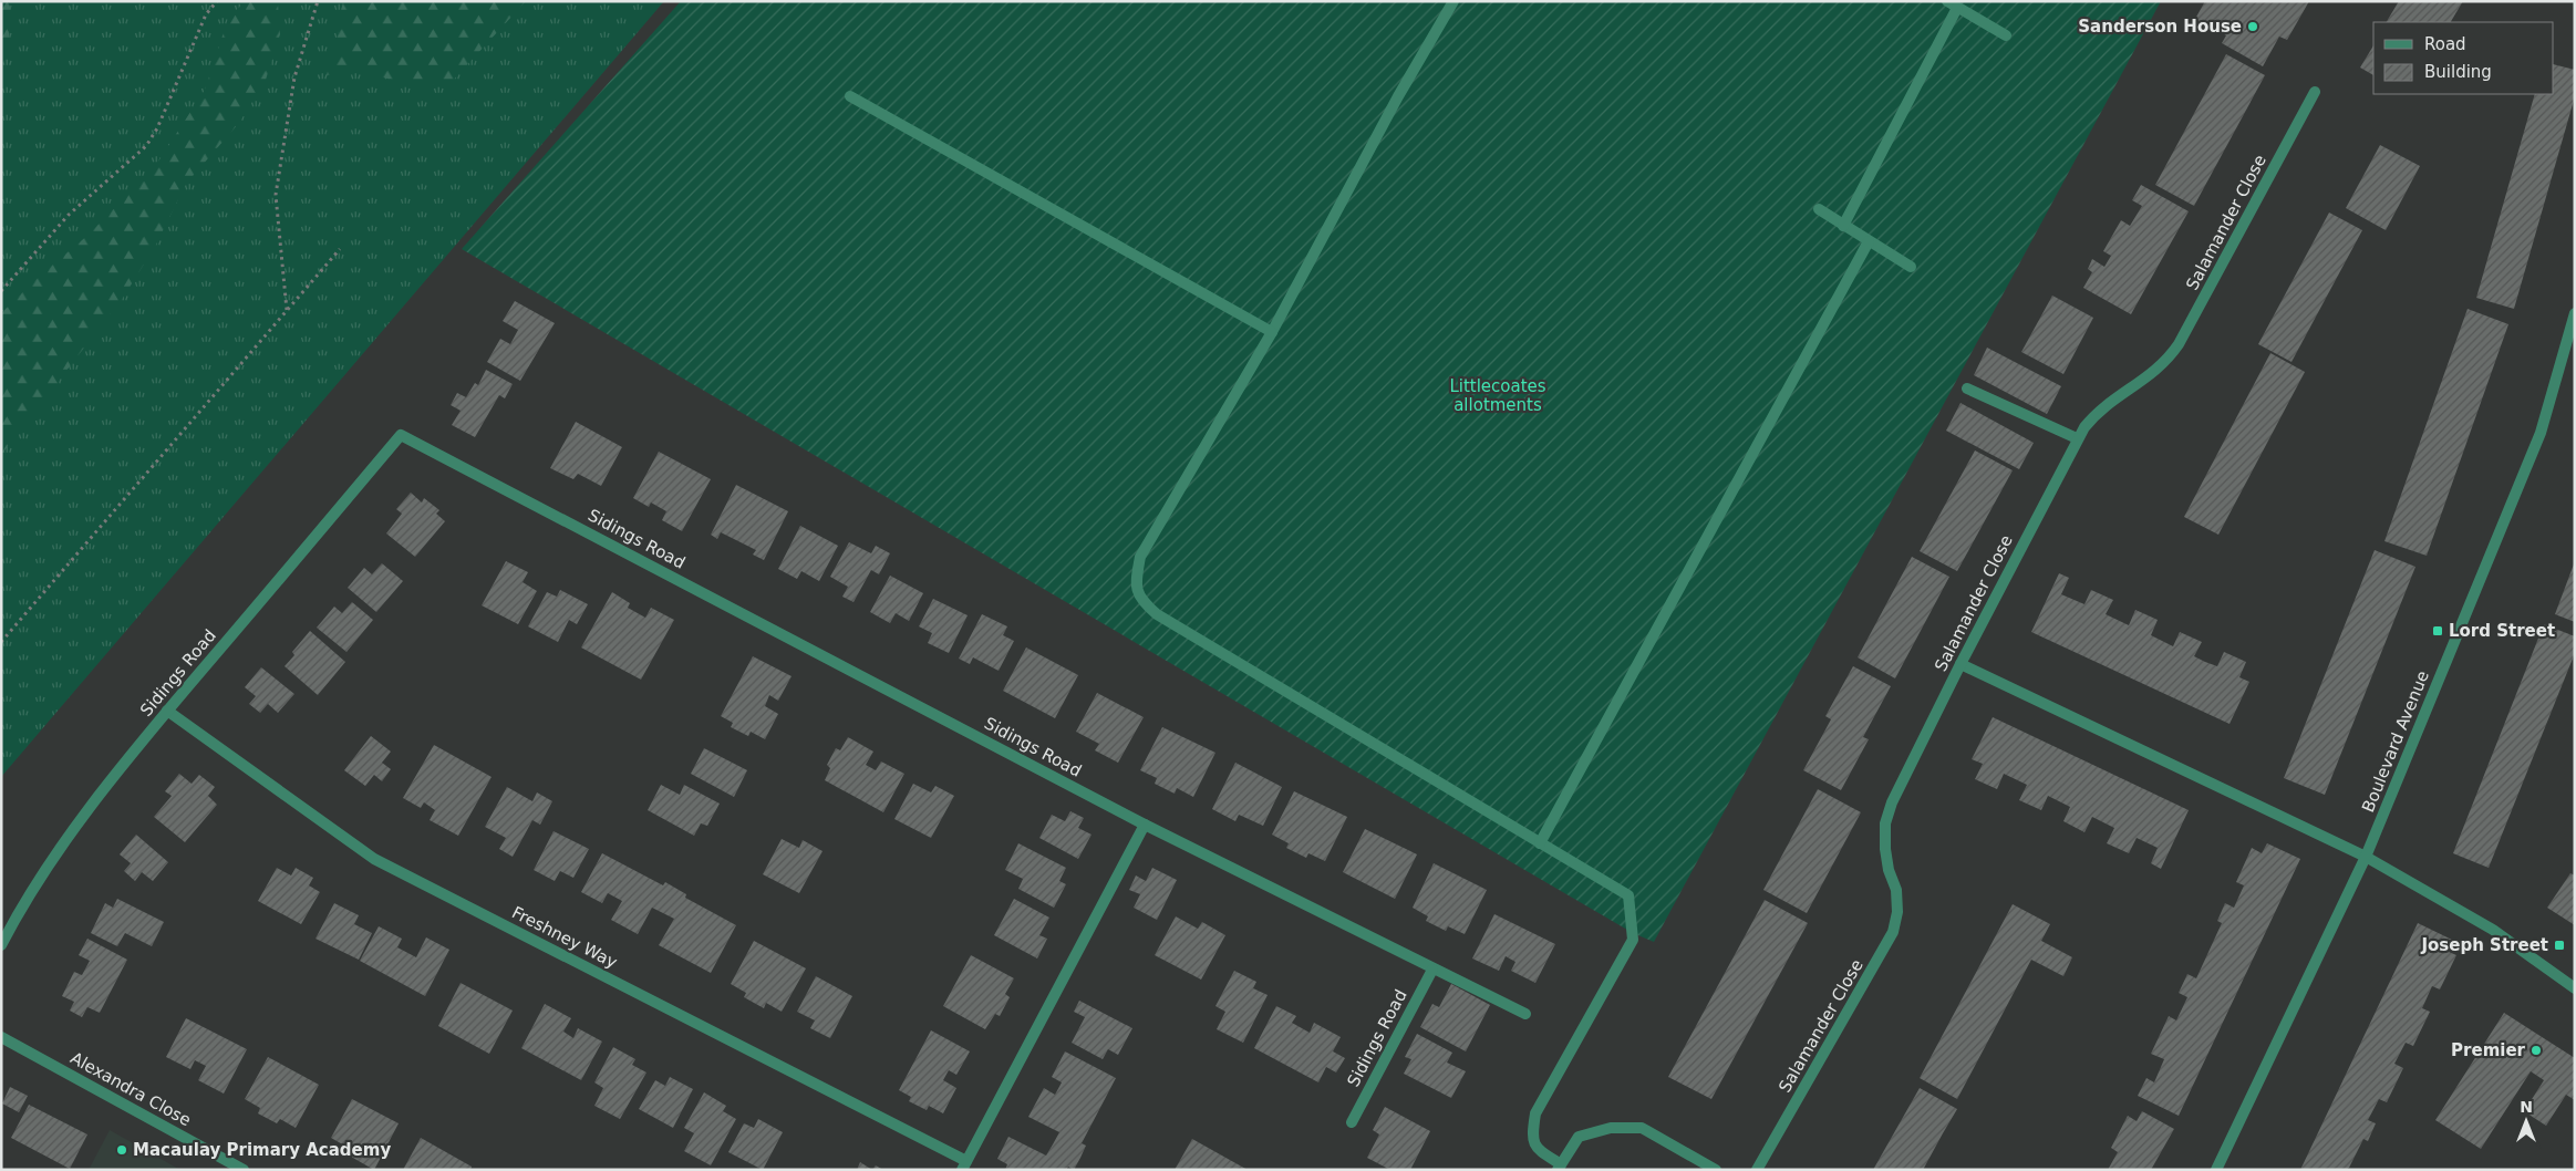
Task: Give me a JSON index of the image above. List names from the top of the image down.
{
  "streets": {
    "street": [
      "Salamander Close",
      "Sidings Road",
      "Boulevard Avenue",
      "Freshney Way",
      "Alexandra Close"
    ]
  },
  "crossings": [
    ["Sidings Road", "Freshney Way"]
  ],
  "parks": ["Littlecoates allotments"],
  "places": {
    "other": ["Sanderson House", "Premier", "Macaulay Primary Academy"],
    "transit": ["Lord Street", "Joseph Street"]
  },
  "legend": ["Road", "Building"],
  "north": "top"
}
